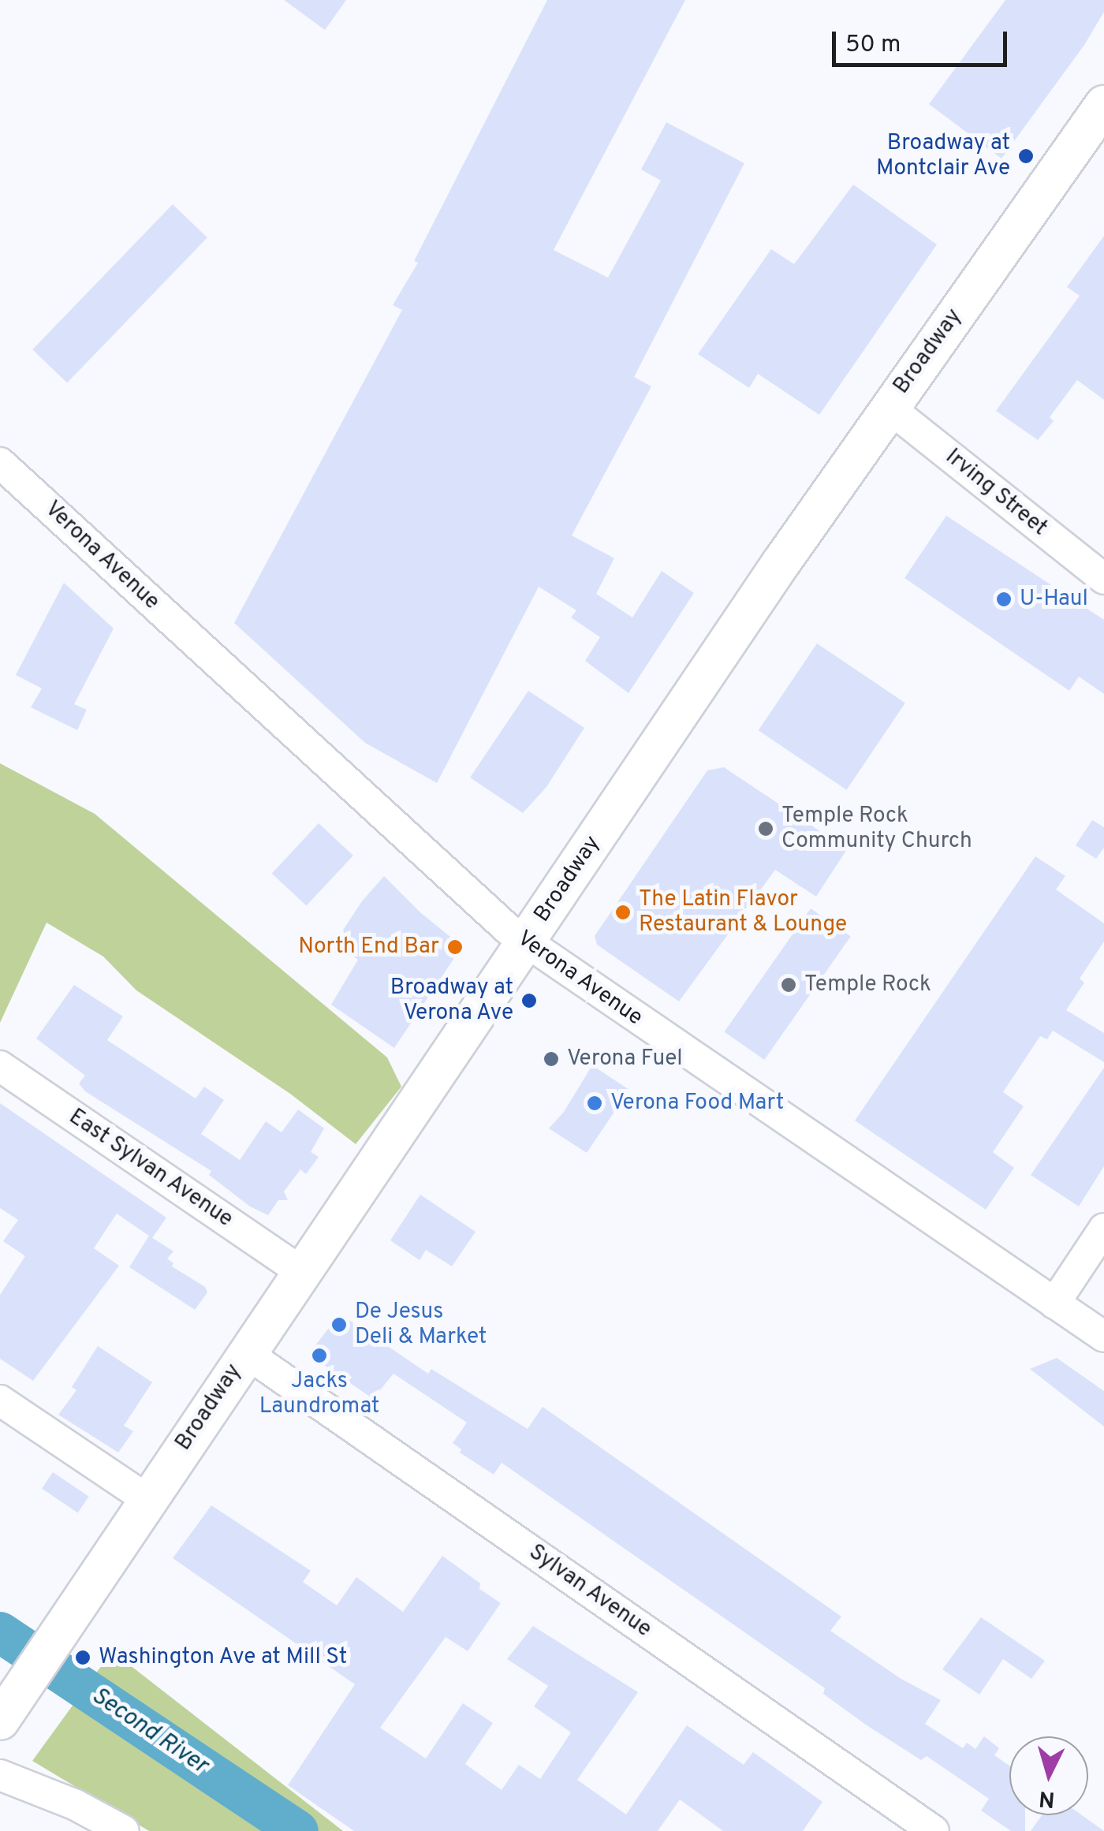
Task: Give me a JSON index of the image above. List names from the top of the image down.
{
  "streets": {
    "main road": ["Broadway"],
    "street": [
      "Irving Street",
      "Verona Avenue",
      "East Sylvan Avenue",
      "Sylvan Avenue"
    ]
  },
  "crossings": [
    ["Broadway", "Irving Street"],
    ["Broadway", "Verona Avenue"],
    ["Broadway", "East Sylvan Avenue"],
    ["Broadway", "Sylvan Avenue"]
  ],
  "water": ["Second River"],
  "places": [
    "Broadway at Montclair Ave",
    "U-Haul",
    "Temple Rock Community Church",
    "The Latin Flavor Restaurant & Lounge",
    "North End Bar",
    "Temple Rock",
    "Broadway at Verona Ave",
    "Verona Fuel",
    "Verona Food Mart",
    "De Jesus Deli & Market",
    "Jacks Laundromat",
    "Washington Ave at Mill St"
  ],
  "scale_bar": "50 m",
  "north": "bottom"
}
